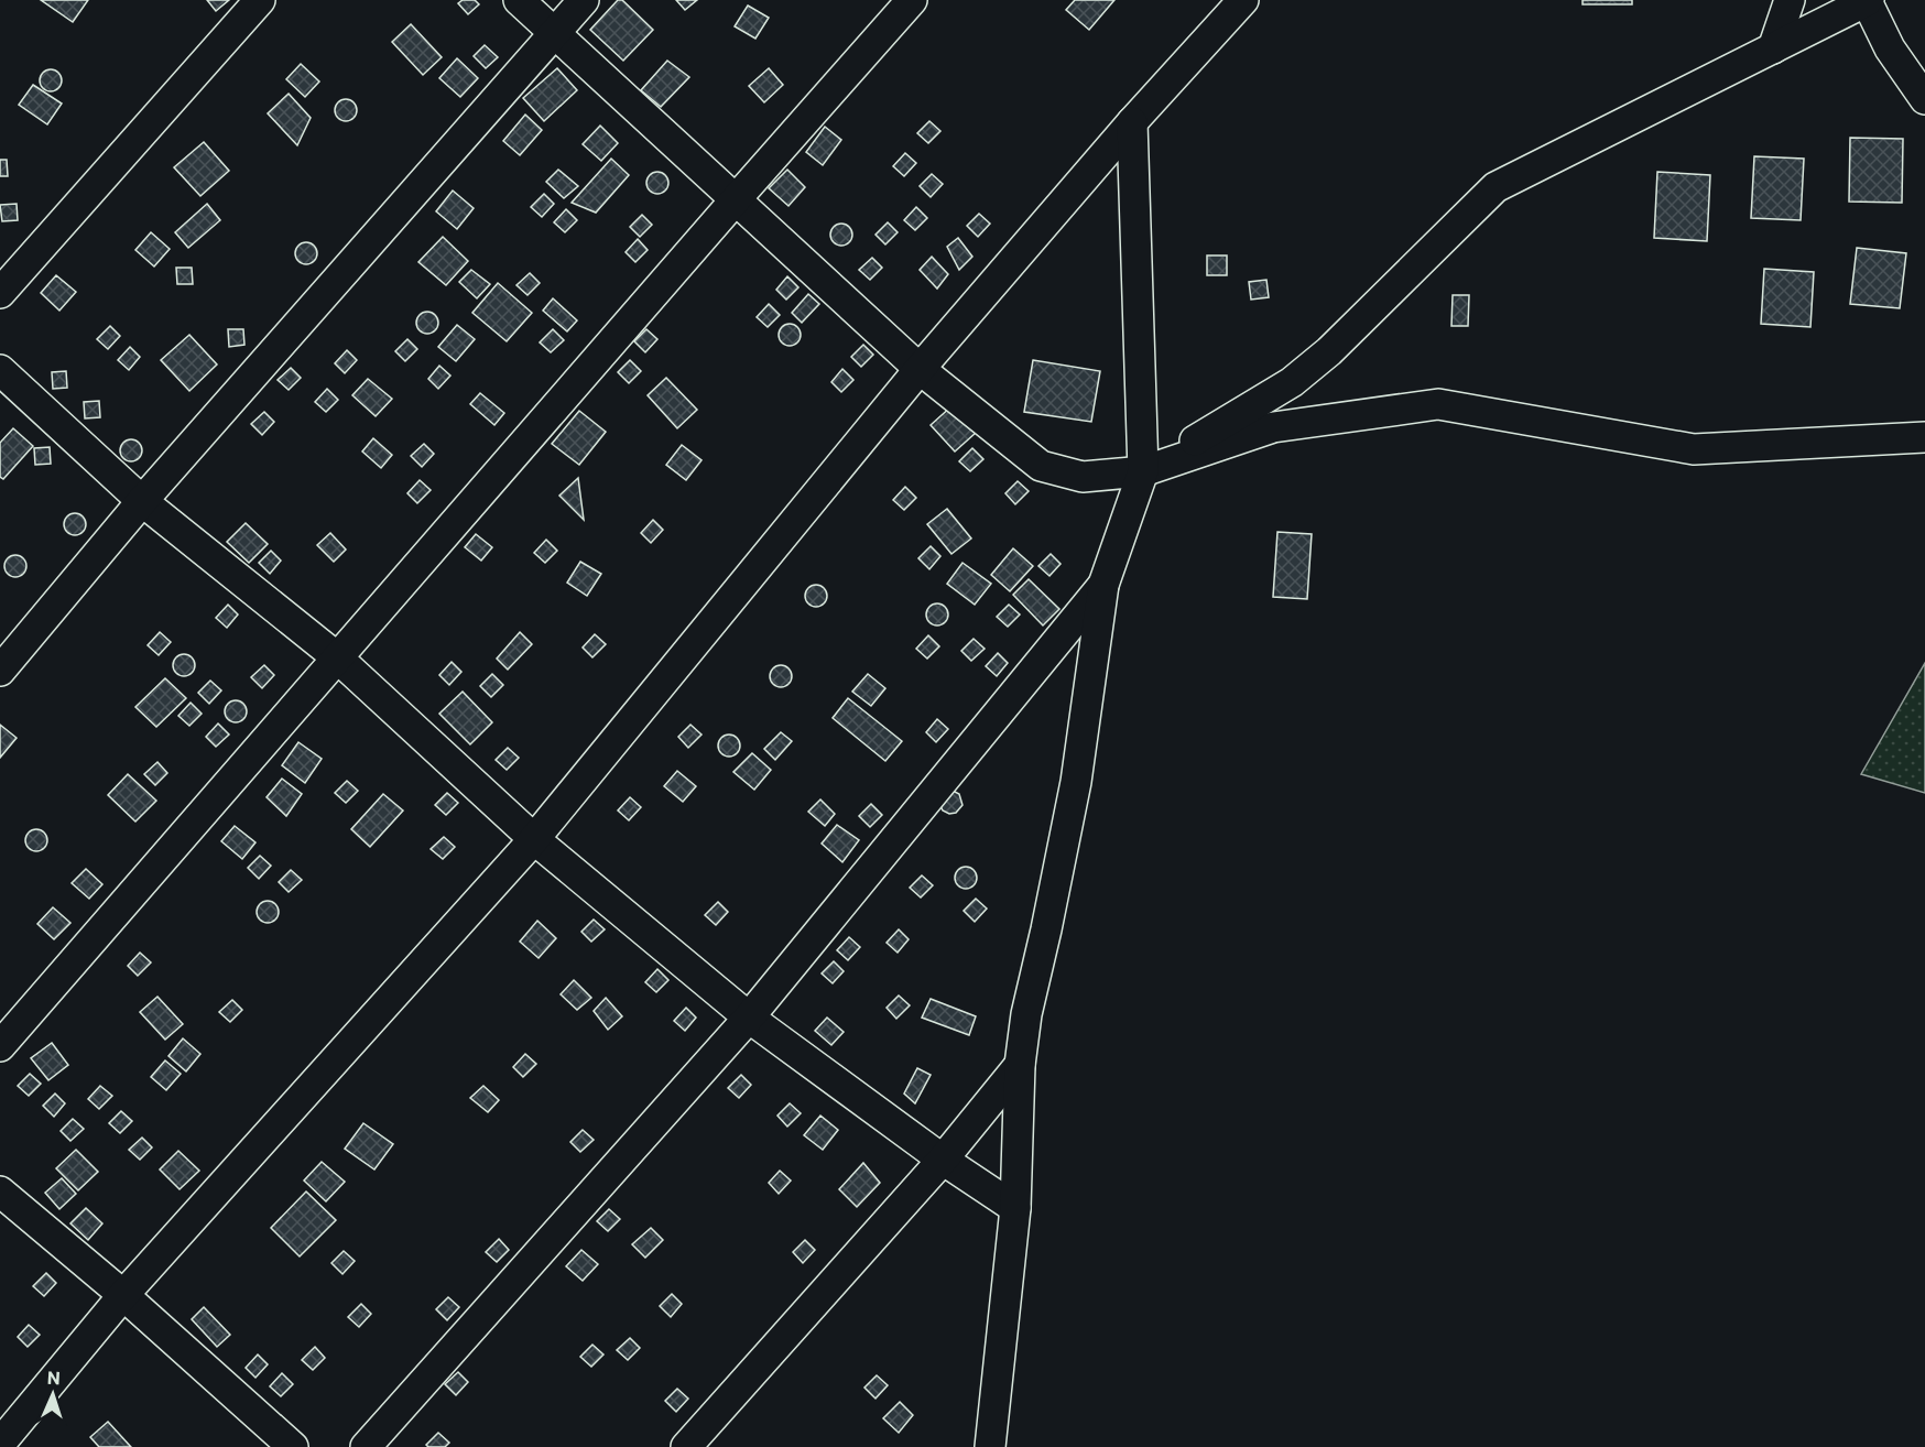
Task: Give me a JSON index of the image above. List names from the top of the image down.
{
  "north": "top"
}
